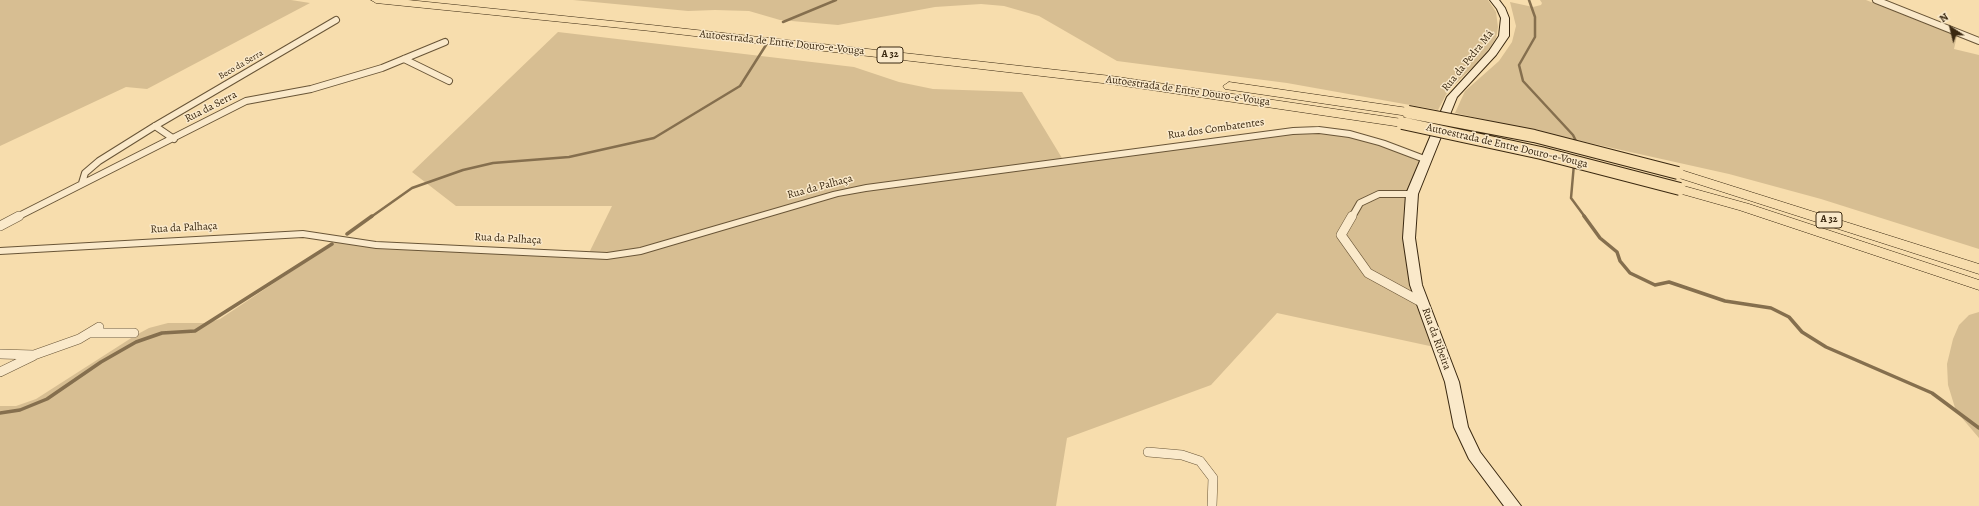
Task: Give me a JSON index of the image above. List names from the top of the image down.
{
  "streets": {
    "highway": ["Autoestrada de Entre Douro-e-Vouga", "A 32"],
    "main road": ["Rua da Pedra Má", "Rua da Ribeira"],
    "street": [
      "Beco da Serra",
      "Rua da Serra",
      "Rua dos Combatentes",
      "Rua da Palhaça"
    ]
  },
  "crossings": [
    ["Rua da Pedra Má", "Rua dos Combatentes"],
    ["Rua da Pedra Má", "Rua da Ribeira"],
    ["Beco da Serra", "Rua da Serra"],
    ["Rua dos Combatentes", "Rua da Palhaça"],
    ["Rua dos Combatentes", "Rua da Ribeira"]
  ],
  "north": "top left"
}
